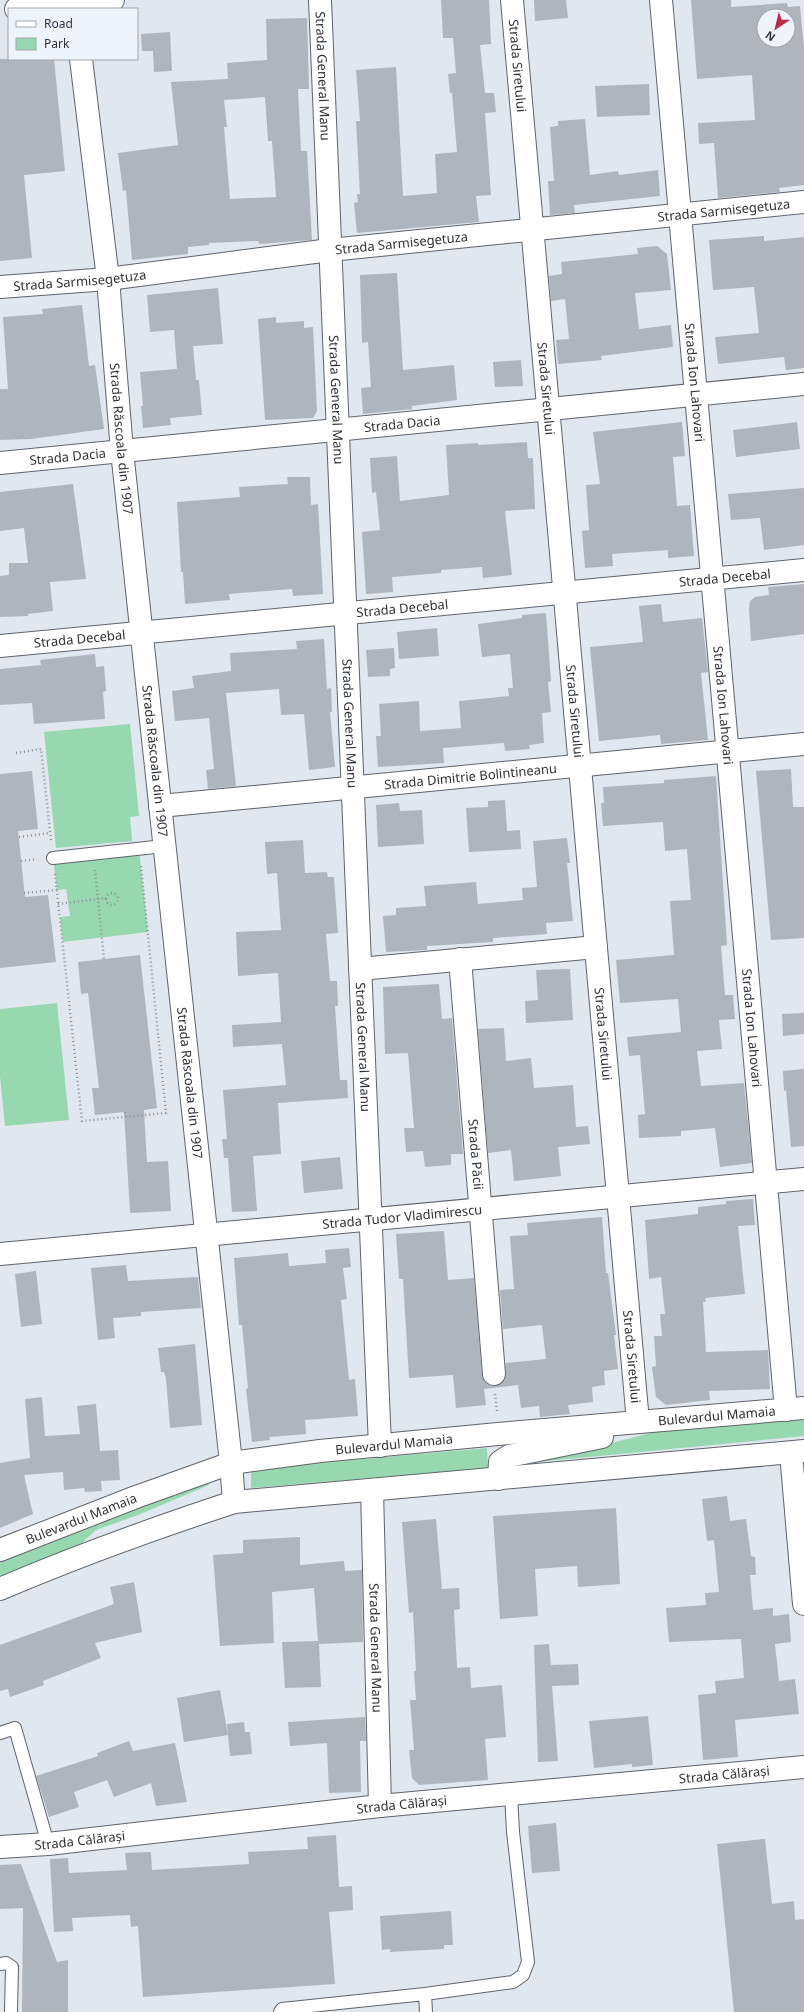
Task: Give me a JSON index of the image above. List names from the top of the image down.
{
  "streets": {
    "street": [
      "Strada Siretului",
      "Strada General Manu",
      "Strada Sarmisegetuza",
      "Strada Ion Lahovari",
      "Strada Dacia",
      "Strada Răscoala din 1907",
      "Strada Decebal",
      "Strada Dimitrie Bolintineanu",
      "Strada Păcii",
      "Strada Tudor Vladimirescu",
      "Bulevardul Mamaia",
      "Strada Călărași"
    ]
  },
  "crossings": [
    ["Strada Siretului", "Strada Sarmisegetuza"],
    ["Strada Siretului", "Strada Dacia"],
    ["Strada Siretului", "Strada Decebal"],
    ["Strada Siretului", "Strada Dimitrie Bolintineanu"],
    ["Strada Siretului", "Strada Tudor Vladimirescu"],
    ["Strada Siretului", "Bulevardul Mamaia"],
    ["Strada General Manu", "Strada Sarmisegetuza"],
    ["Strada General Manu", "Strada Dacia"],
    ["Strada General Manu", "Strada Decebal"],
    ["Strada General Manu", "Strada Dimitrie Bolintineanu"],
    ["Strada General Manu", "Strada Tudor Vladimirescu"],
    ["Strada General Manu", "Bulevardul Mamaia"],
    ["Strada General Manu", "Strada Călărași"],
    ["Strada Sarmisegetuza", "Strada Ion Lahovari"],
    ["Strada Sarmisegetuza", "Strada Răscoala din 1907"],
    ["Strada Ion Lahovari", "Strada Dacia"],
    ["Strada Ion Lahovari", "Strada Decebal"],
    ["Strada Ion Lahovari", "Strada Dimitrie Bolintineanu"],
    ["Strada Ion Lahovari", "Strada Tudor Vladimirescu"],
    ["Strada Ion Lahovari", "Bulevardul Mamaia"],
    ["Strada Dacia", "Strada Răscoala din 1907"],
    ["Strada Răscoala din 1907", "Strada Decebal"],
    ["Strada Răscoala din 1907", "Strada Dimitrie Bolintineanu"],
    ["Strada Răscoala din 1907", "Strada Tudor Vladimirescu"],
    ["Strada Răscoala din 1907", "Bulevardul Mamaia"],
    ["Strada Păcii", "Strada Tudor Vladimirescu"]
  ],
  "legend": ["Road", "Park"],
  "north": "bottom left"
}
